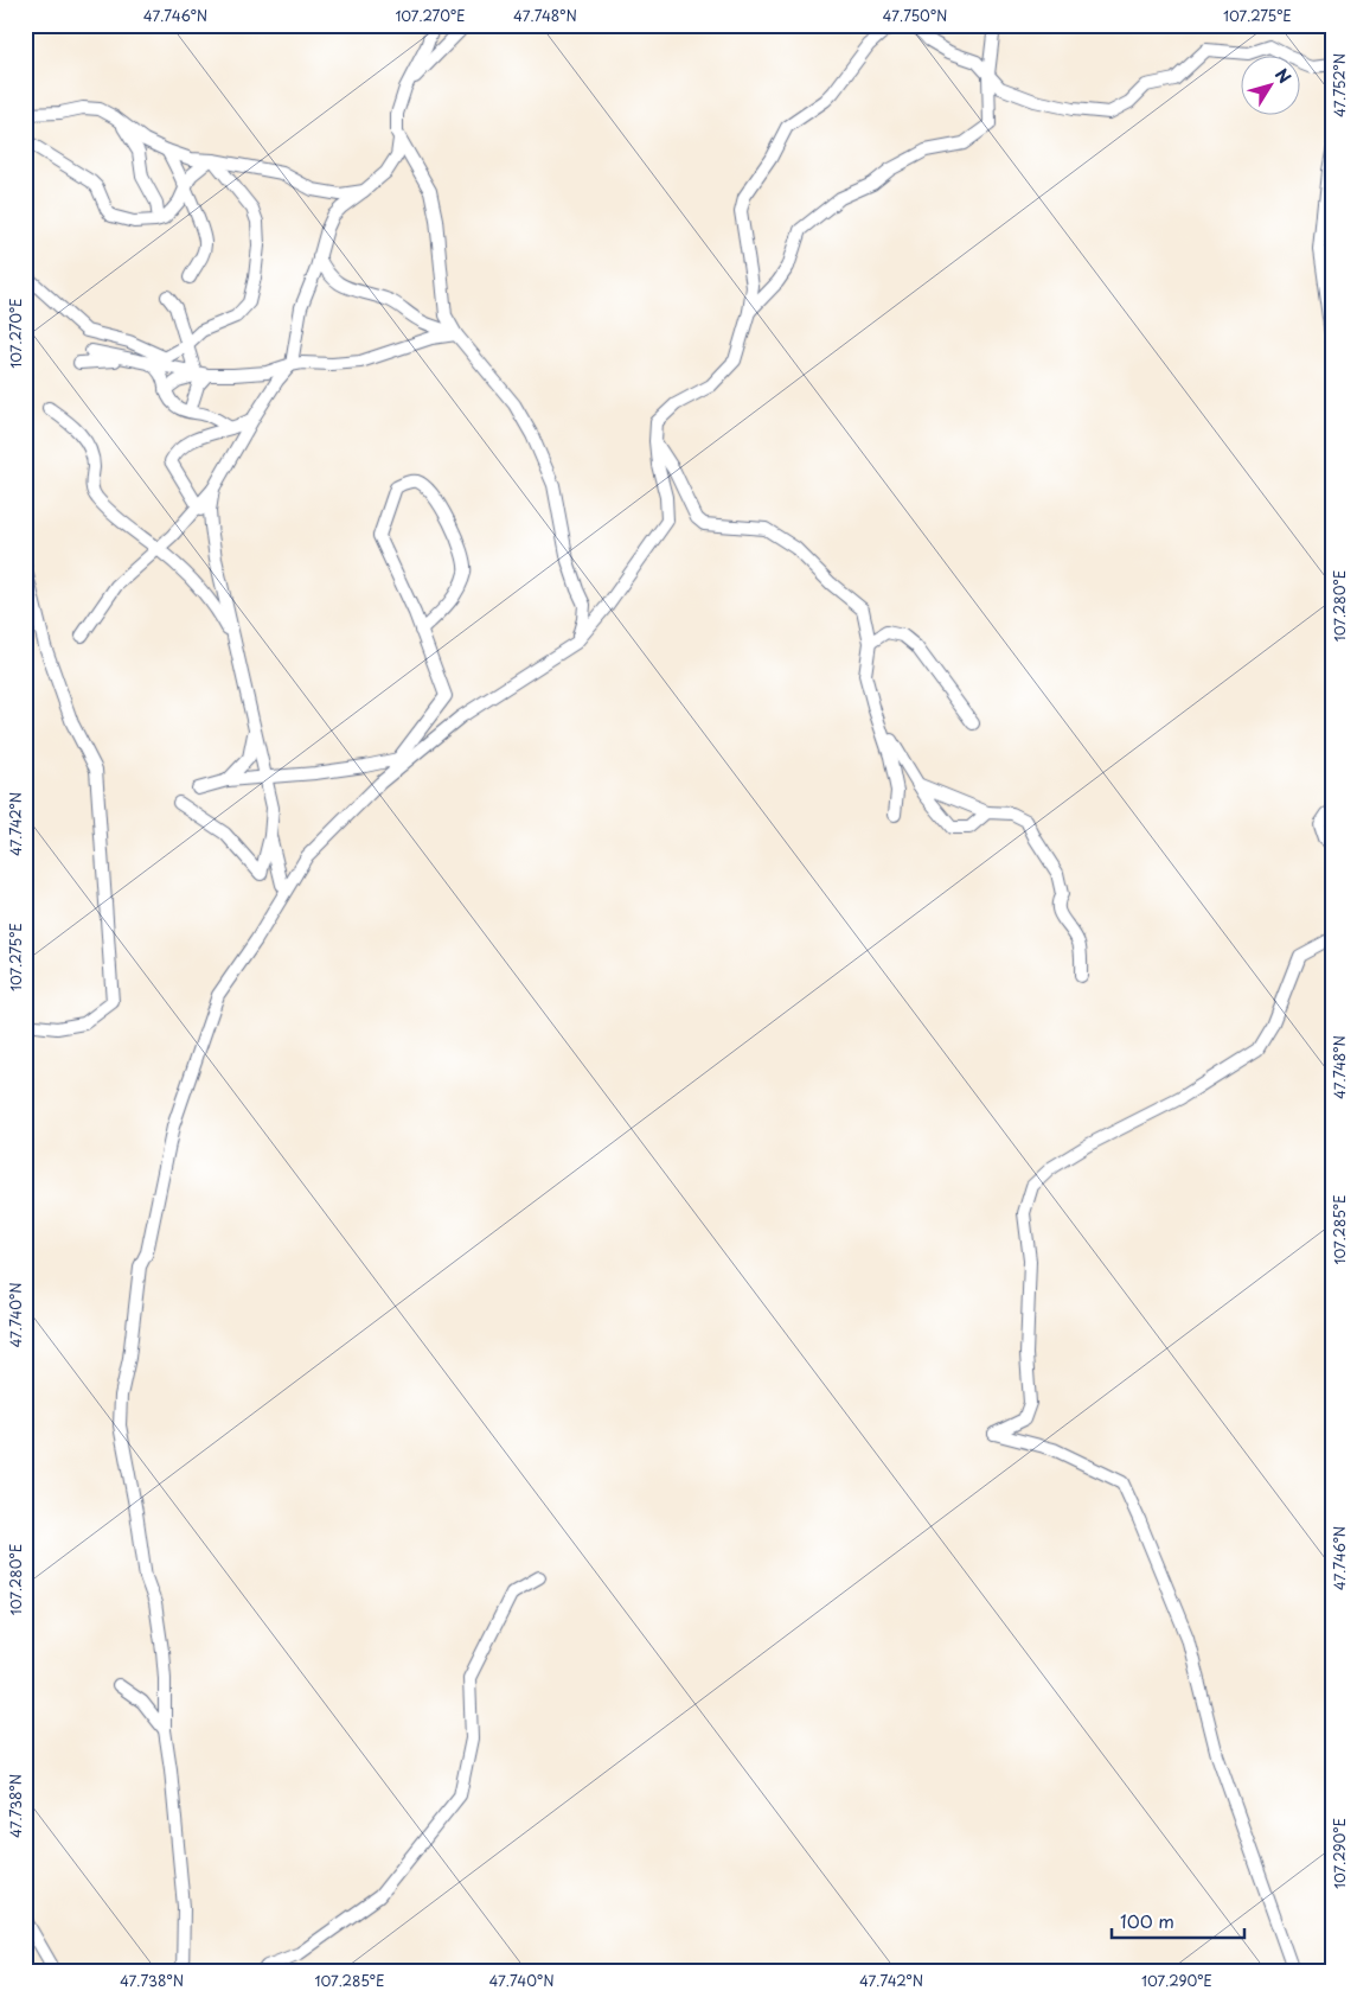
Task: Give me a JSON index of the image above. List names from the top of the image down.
{
  "scale_bar": "100 m",
  "north": "top right",
  "coordinates": [
    "47.746°N",
    "107.270°E",
    "47.748°N",
    "47.750°N",
    "107.275°E",
    "47.752°N",
    "107.280°E",
    "47.742°N",
    "107.285°E",
    "47.740°N",
    "47.738°N",
    "107.290°E"
  ]
}
